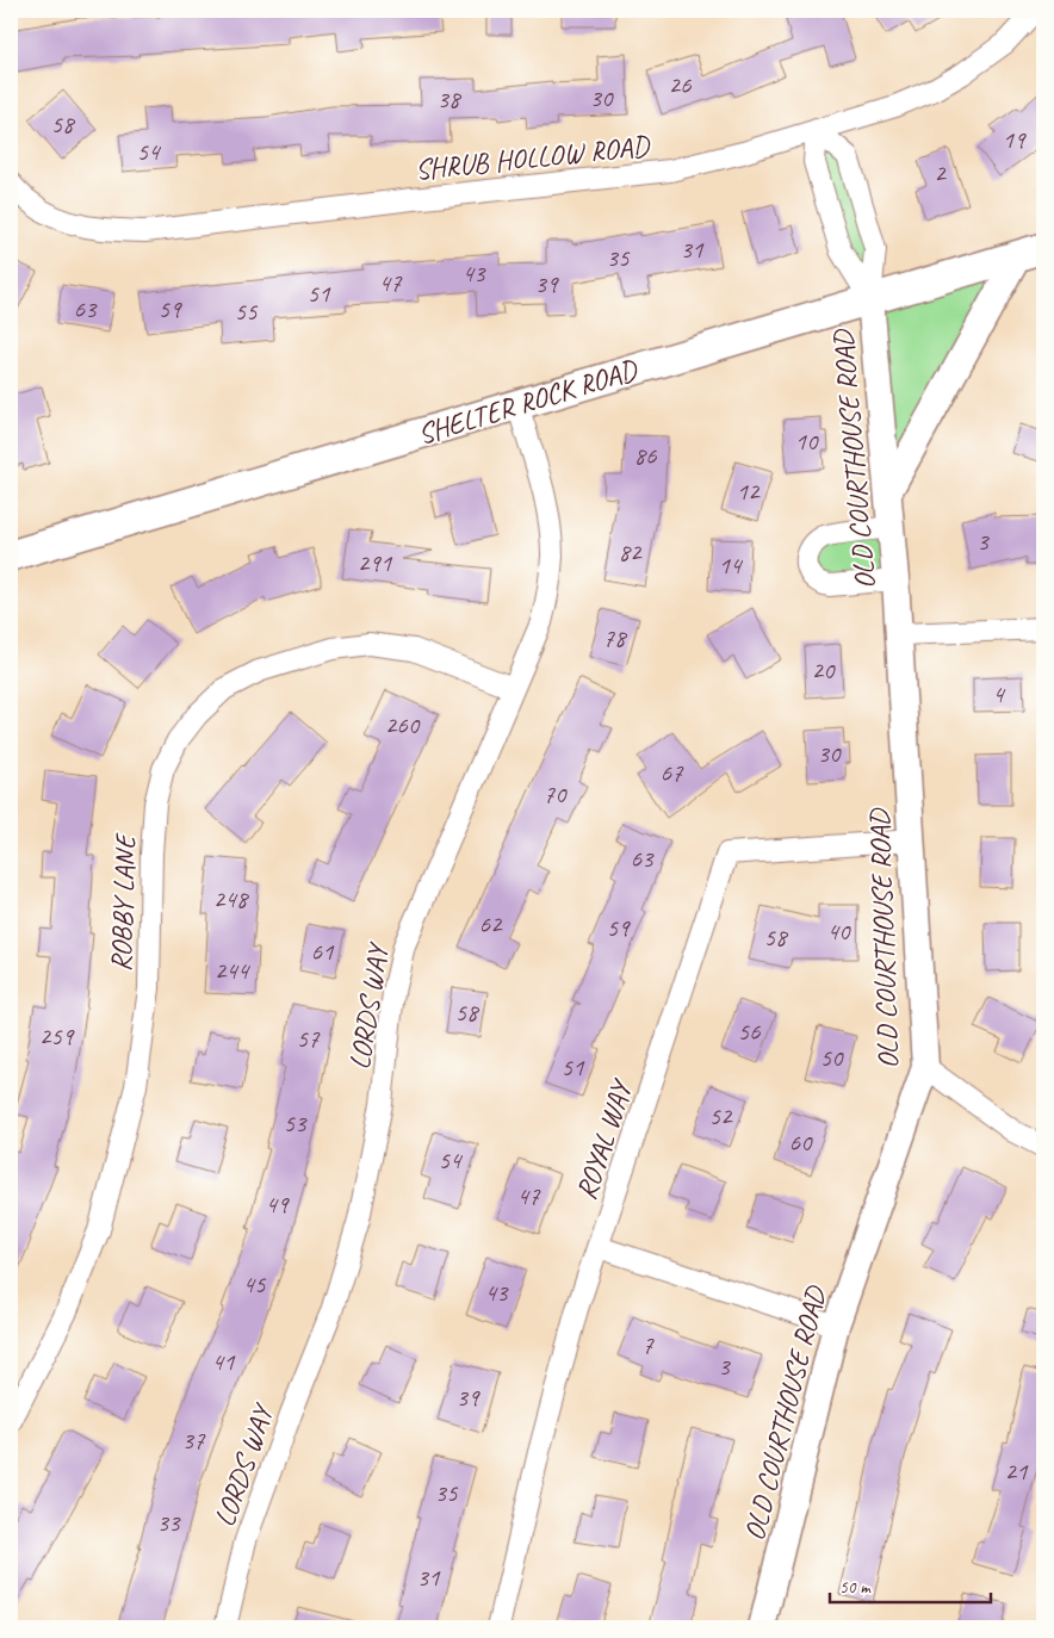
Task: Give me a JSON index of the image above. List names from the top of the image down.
{
  "streets": {
    "main road": ["SHELTER ROCK ROAD"],
    "street": [
      "SHRUB HOLLOW ROAD",
      "OLD COURTHOUSE ROAD",
      "ROBBY LANE",
      "LORDS WAY",
      "ROYAL WAY"
    ]
  },
  "crossings": [
    ["SHELTER ROCK ROAD", "OLD COURTHOUSE ROAD"],
    ["SHELTER ROCK ROAD", "LORDS WAY"],
    ["OLD COURTHOUSE ROAD", "ROYAL WAY"],
    ["ROBBY LANE", "LORDS WAY"]
  ],
  "house_numbers": [
    "26",
    "30",
    "38",
    "58",
    "19",
    "54",
    "2",
    "31",
    "35",
    "43",
    "47",
    "39",
    "51",
    "63",
    "59",
    "55",
    "10",
    "86",
    "12",
    "3",
    "82",
    "291",
    "14",
    "78",
    "20",
    "4",
    "260",
    "30",
    "67",
    "70",
    "63",
    "248",
    "62",
    "59",
    "40",
    "58",
    "61",
    "244",
    "58",
    "56",
    "259",
    "57",
    "50",
    "51",
    "52",
    "53",
    "60",
    "54",
    "47",
    "49",
    "45",
    "43",
    "7",
    "41",
    "3",
    "39",
    "37",
    "21",
    "35",
    "33",
    "31"
  ],
  "scale_bar": "50 m"
}
